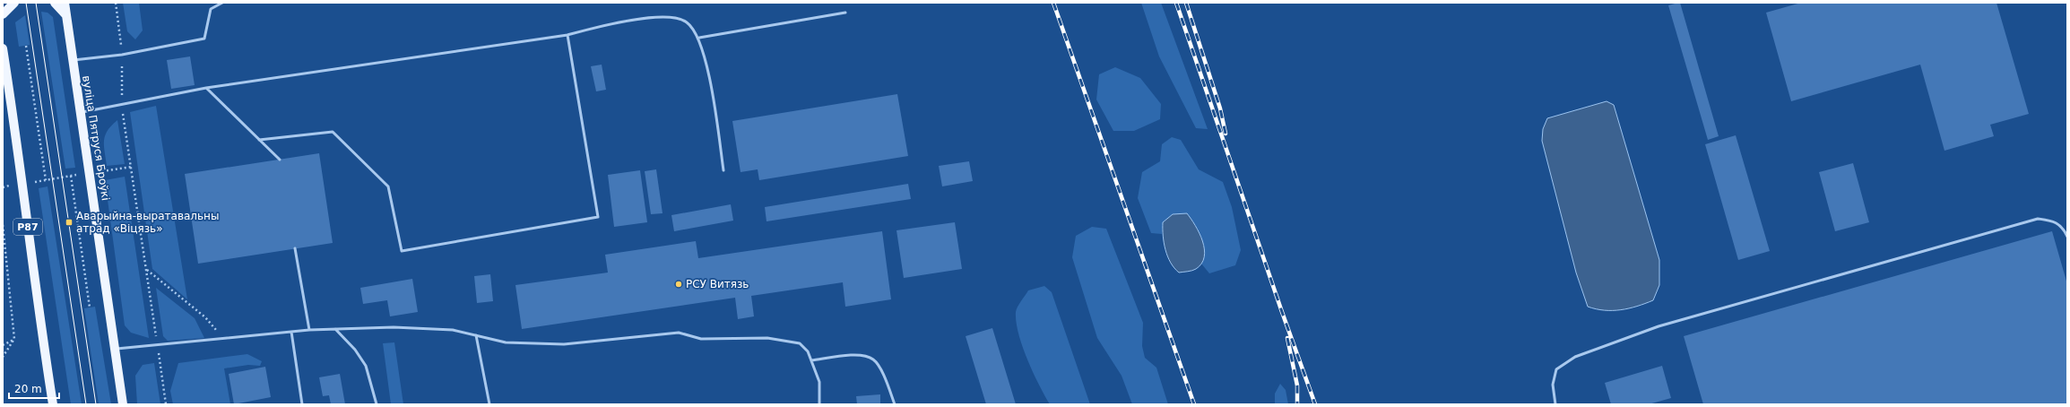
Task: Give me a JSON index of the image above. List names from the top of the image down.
{
  "streets": {
    "main road": ["вуліца Пятруся Броўкі", "Р87"]
  },
  "places": {
    "transit": ["Аварыйна-выратавальны атрад «Віцязь»"],
    "other": ["РСУ Витязь"]
  },
  "scale_bar": "20 m"
}
